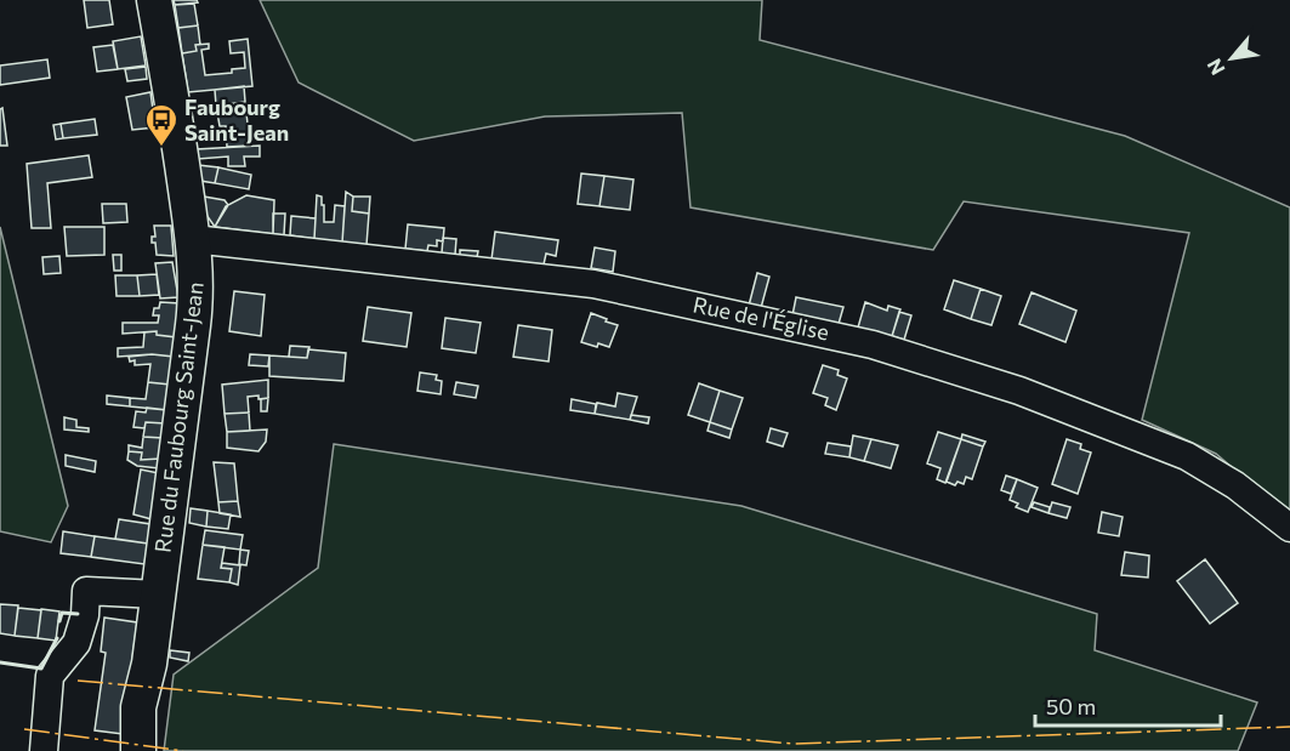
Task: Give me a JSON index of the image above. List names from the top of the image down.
{
  "streets": {
    "main road": ["Rue du Faubourg Saint-Jean"],
    "street": ["Rue de l'Église"]
  },
  "crossings": [
    ["Rue de l'Église", "Rue du Faubourg Saint-Jean"]
  ],
  "places": {
    "bus stop": ["Faubourg Saint-Jean"]
  },
  "scale_bar": "50 m",
  "north": "bottom left"
}
